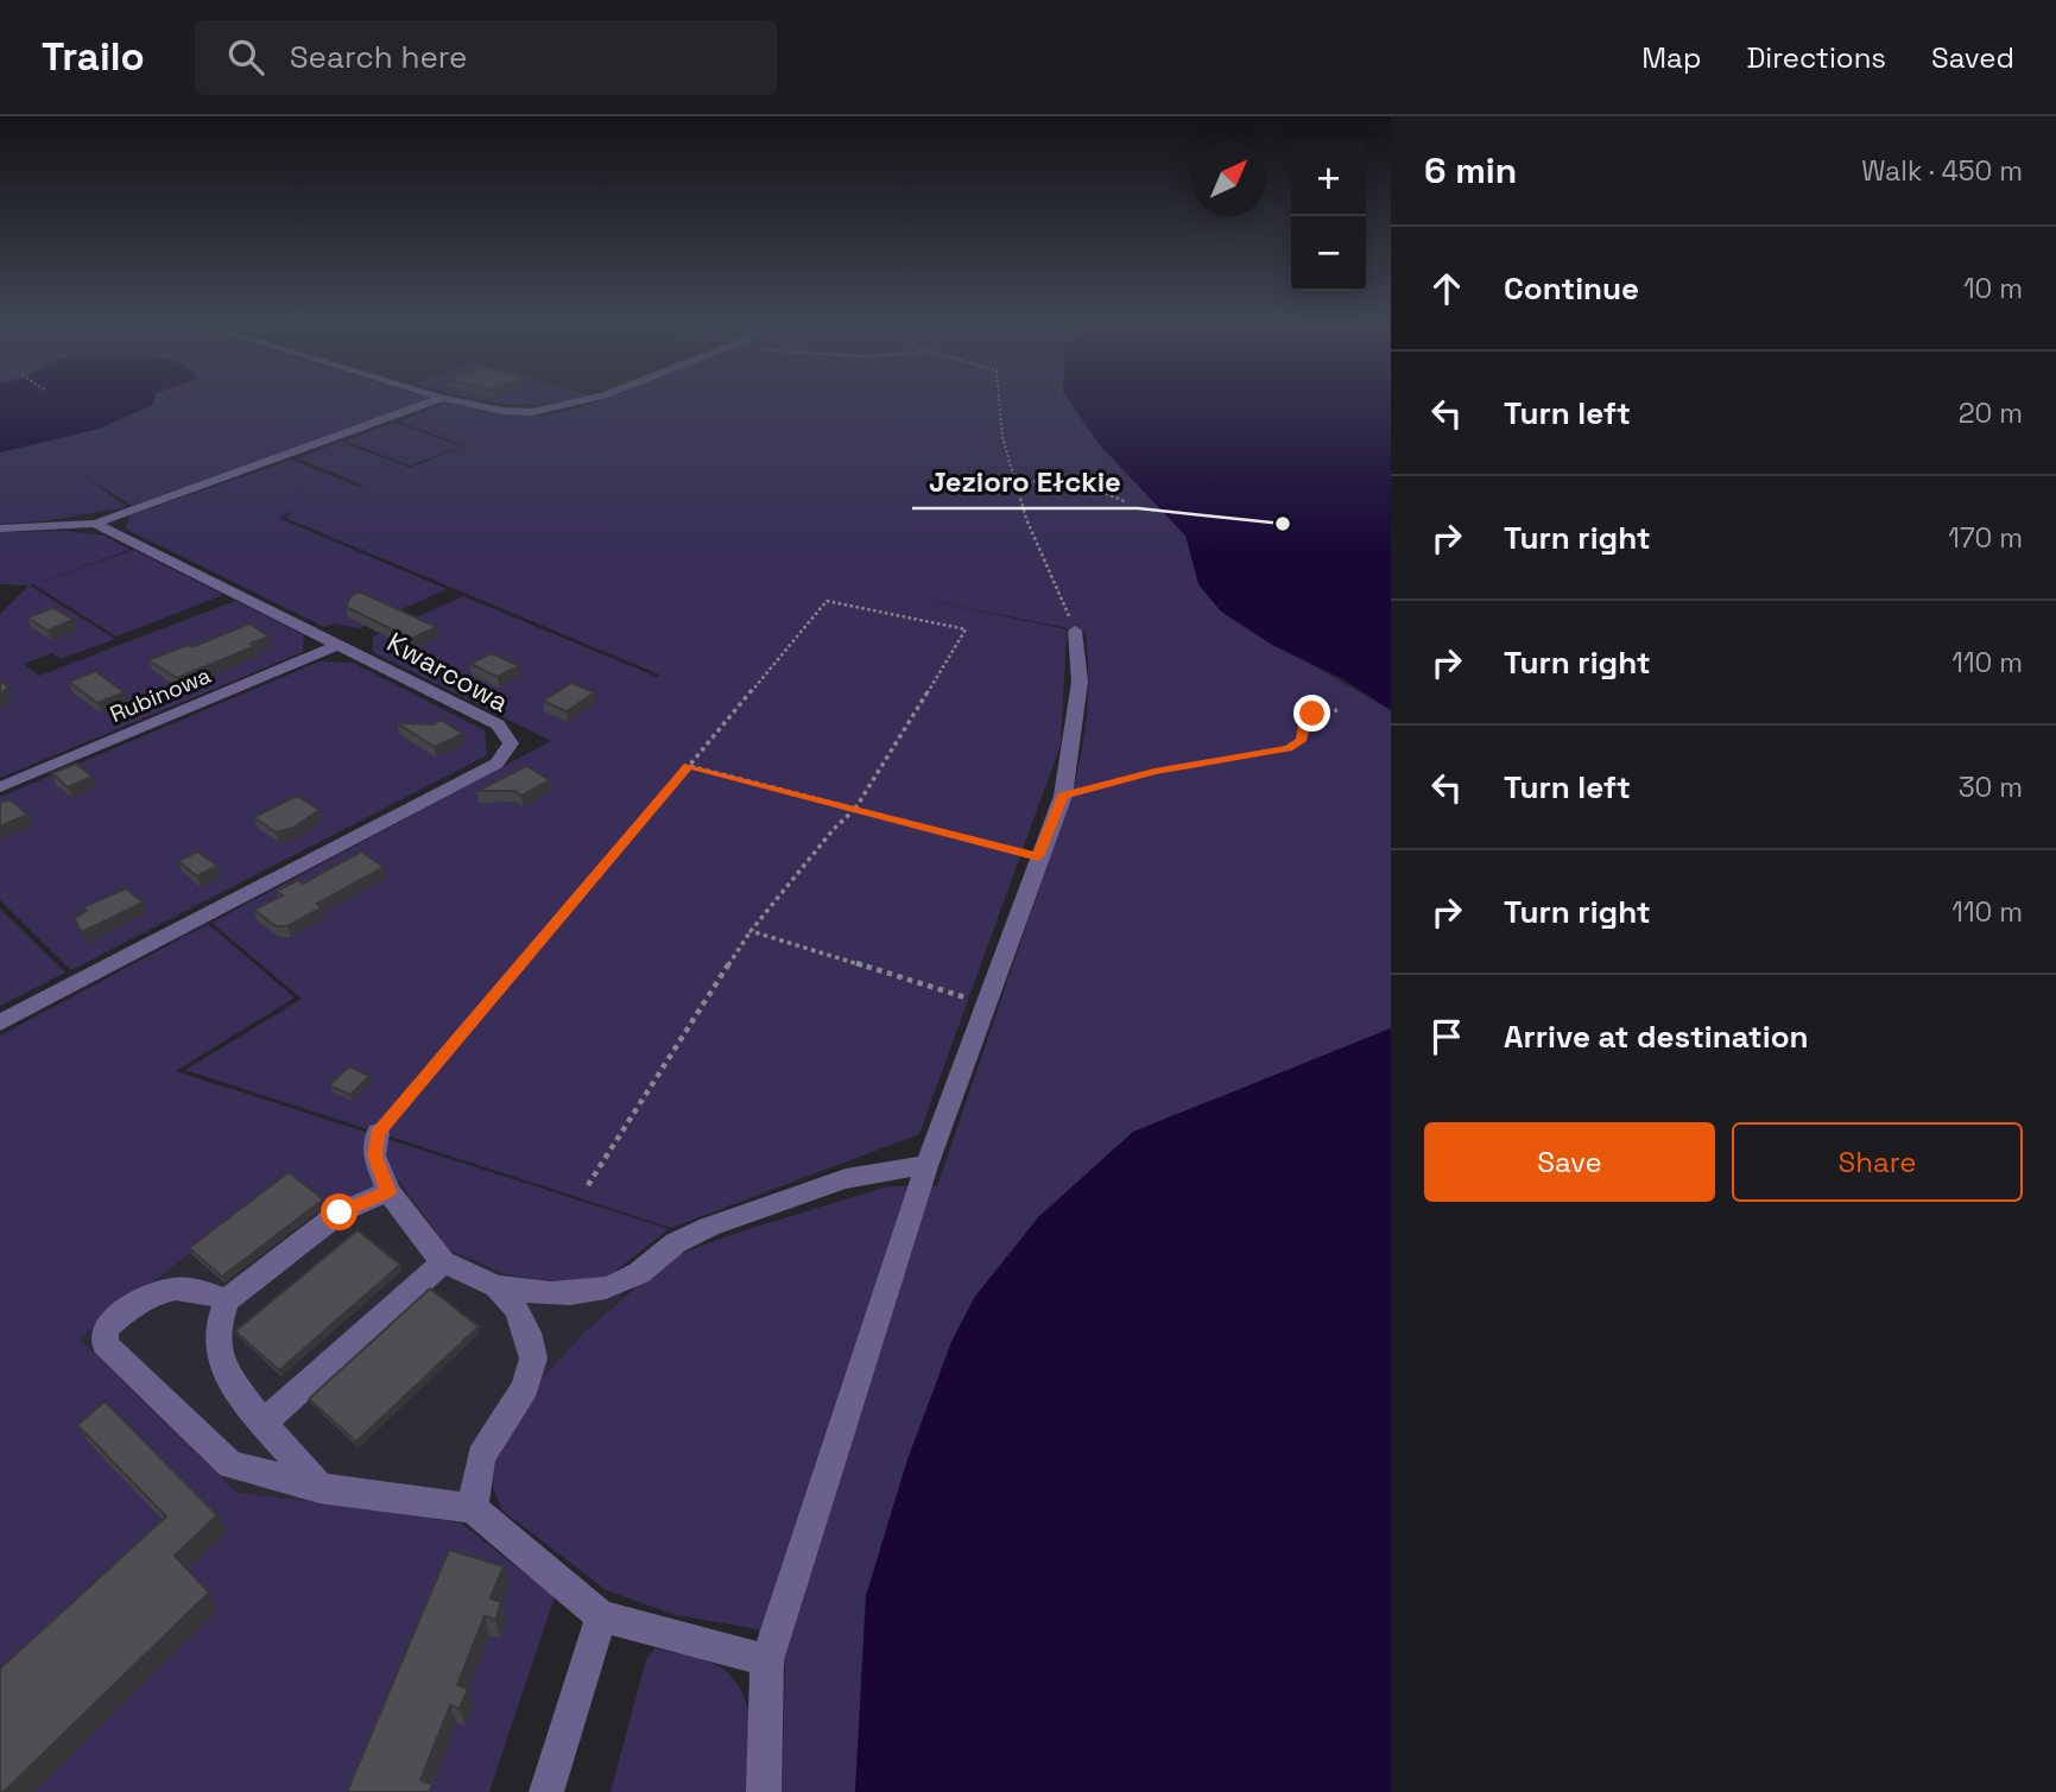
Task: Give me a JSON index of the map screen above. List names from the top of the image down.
{
  "streets": {
    "street": ["Kwarcowa", "Rubinowa"]
  },
  "crossings": [
    ["Kwarcowa", "Rubinowa"]
  ],
  "places": ["Jezioro Ełckie"],
  "north": "top right",
  "page": {
    "header": "Trailo",
    "search": "Search here",
    "nav": ["Map", "Directions", "Saved"],
    "heading": ["6 min", "Walk · 450 m"],
    "map_buttons": ["+", "−"],
    "list": [
      ["Continue", "10 m"],
      ["Turn left", "20 m"],
      ["Turn right", "170 m"],
      ["Turn right", "110 m"],
      ["Turn left", "30 m"],
      ["Turn right", "110 m"],
      "Arrive at destination"
    ],
    "buttons": ["Save", "Share"]
  }
}
